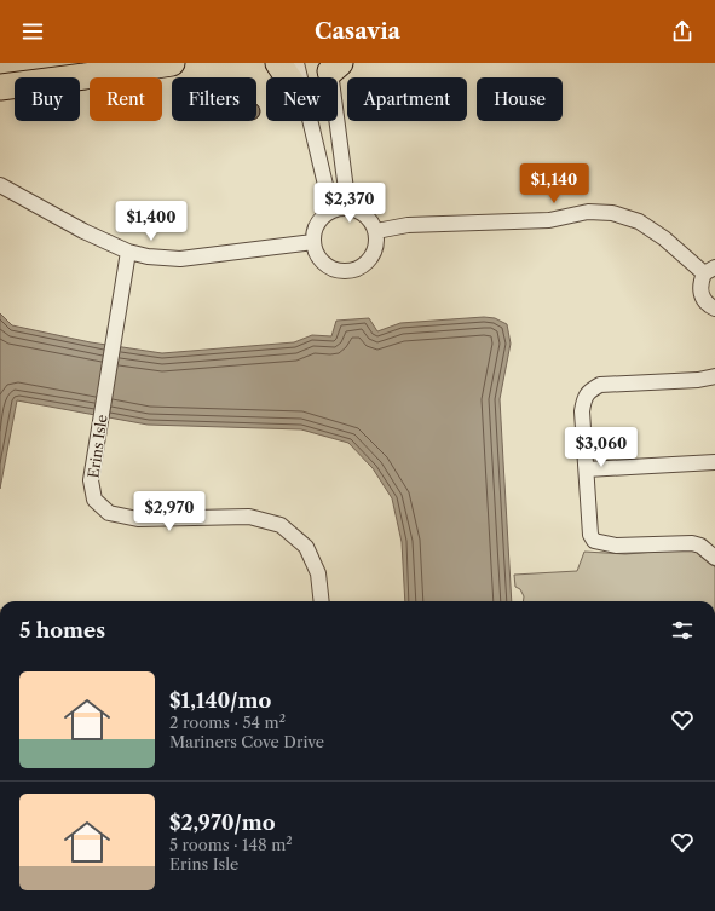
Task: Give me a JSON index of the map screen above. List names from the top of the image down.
{
  "streets": {
    "street": ["Erins Isle"]
  },
  "page": {
    "header": "Casavia",
    "chip": [
      "Buy",
      "Rent",
      "Filters",
      "New",
      "Apartment",
      "House"
    ],
    "price": [
      "$1,140",
      "$2,370",
      "$1,400",
      "$3,060",
      "$2,970"
    ],
    "heading": "5 homes",
    "list": [
      {
        "name": "$1,140/mo",
        "note": "2 rooms · 54 m² · Mariners Cove Drive"
      },
      {
        "name": "$2,970/mo",
        "note": "5 rooms · 148 m² · Erins Isle"
      }
    ]
  }
}
